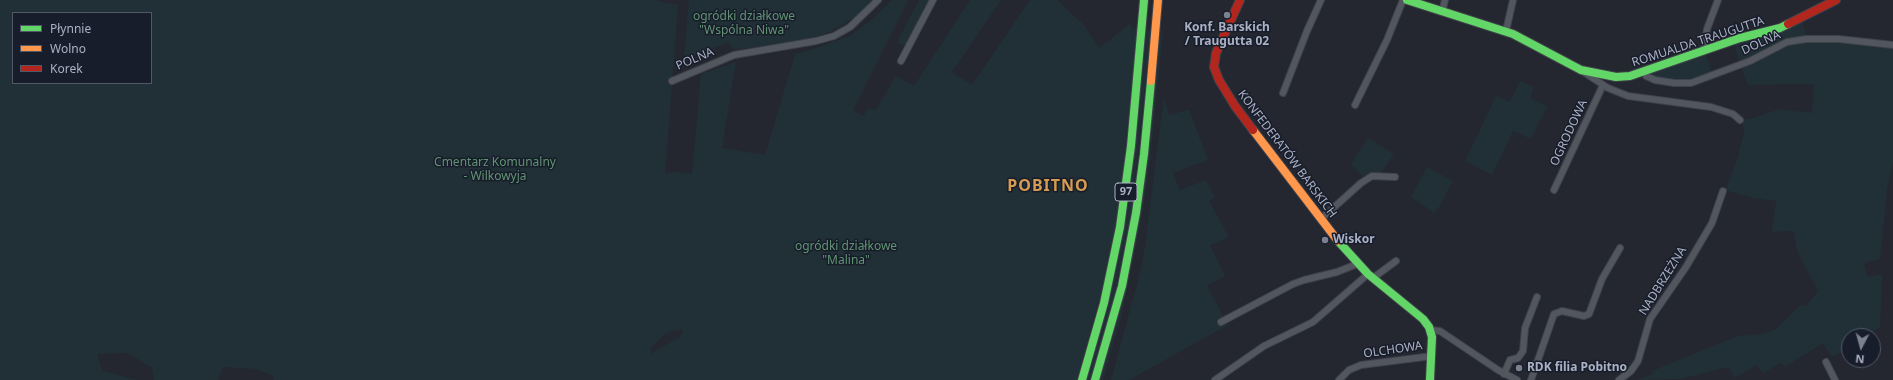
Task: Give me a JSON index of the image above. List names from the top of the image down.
{
  "streets": {
    "street": [
      "ROMUALDA TRAUGUTTA",
      "DOLNA",
      "POLNA",
      "OGRODOWA",
      "KONFEDERATÓW BARSKICH",
      "97",
      "NADBRZEŻNA",
      "OLCHOWA"
    ]
  },
  "crossings": [
    ["ROMUALDA TRAUGUTTA", "DOLNA"]
  ],
  "districts": ["POBITNO"],
  "parks": ["ogródki działkowe \"Wspólna Niwa\"", "Cmentarz Komunalny - Wilkowyja", "ogródki działkowe \"Malina\""],
  "places": ["Konf. Barskich / Traugutta 02", "Wiskor", "RDK filia Pobitno"],
  "legend": ["Płynnie", "Wolno", "Korek"],
  "north": "bottom"
}
